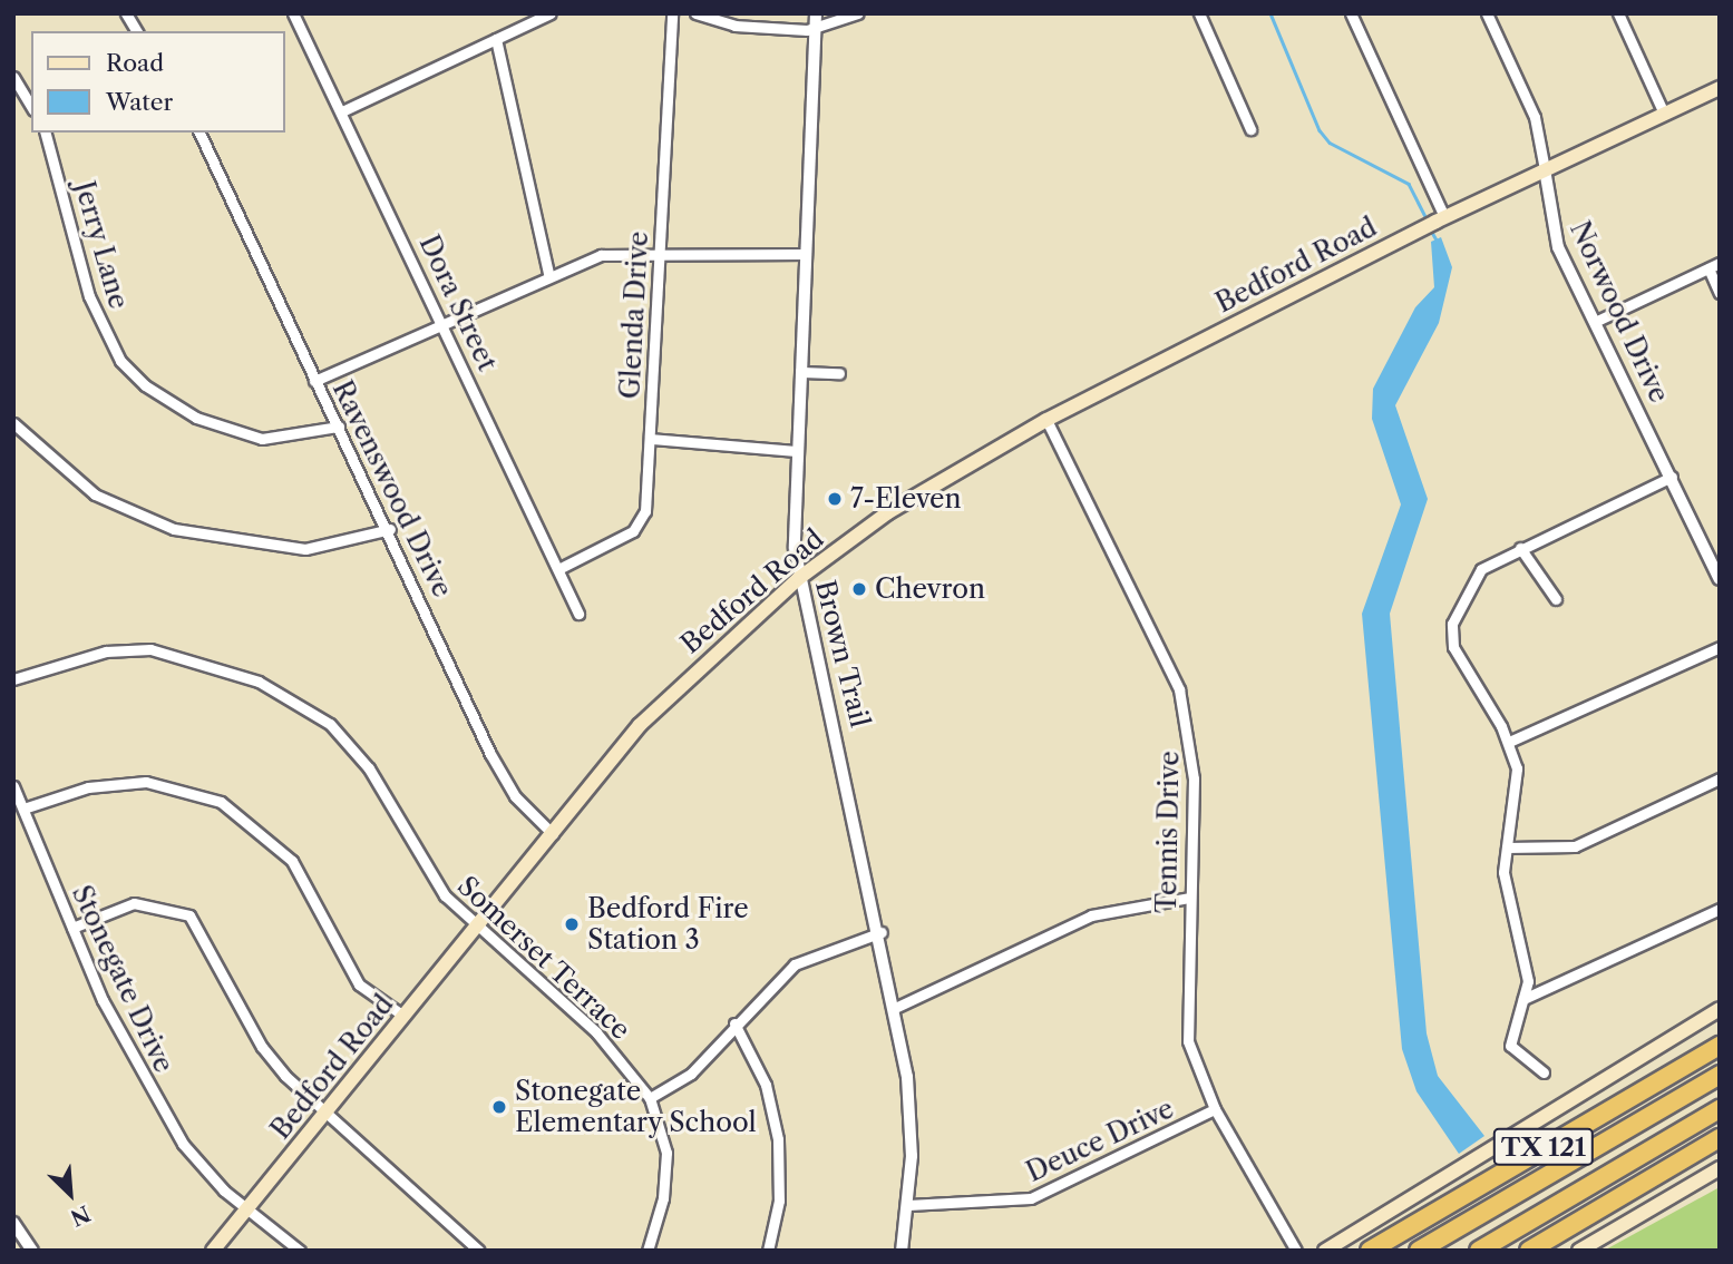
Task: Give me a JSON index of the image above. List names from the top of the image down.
{
  "streets": {
    "highway": ["TX 121"],
    "main road": ["Bedford Road"],
    "street": [
      "Jerry Lane",
      "Dora Street",
      "Norwood Drive",
      "Glenda Drive",
      "Ravenswood Drive",
      "Brown Trail",
      "Tennis Drive",
      "Somerset Terrace",
      "Stonegate Drive",
      "Deuce Drive"
    ]
  },
  "crossings": [
    ["Jerry Lane", "Ravenswood Drive"],
    ["Bedford Road", "Norwood Drive"],
    ["Bedford Road", "Ravenswood Drive"],
    ["Bedford Road", "Brown Trail"],
    ["Bedford Road", "Tennis Drive"],
    ["Bedford Road", "Somerset Terrace"],
    ["Bedford Road", "Stonegate Drive"],
    ["Dora Street", "Glenda Drive"],
    ["Brown Trail", "Deuce Drive"],
    ["Tennis Drive", "Deuce Drive"]
  ],
  "places": [
    "7-Eleven",
    "Chevron",
    "Bedford Fire Station 3",
    "Stonegate Elementary School"
  ],
  "legend": ["Road", "Water"],
  "north": "bottom right"
}
